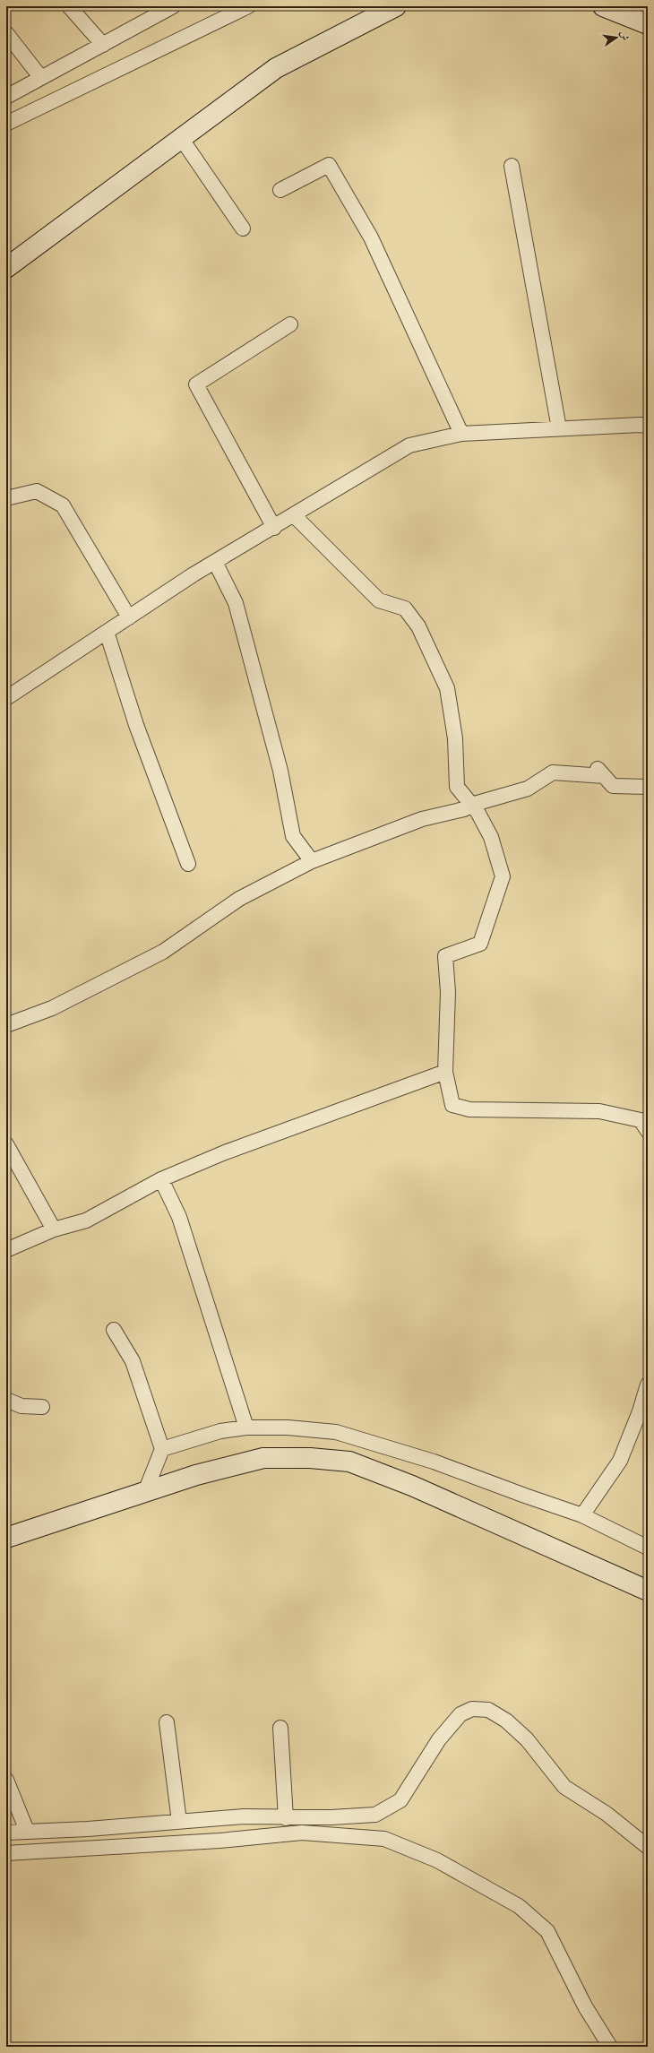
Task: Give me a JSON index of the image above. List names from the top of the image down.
{
  "north": "right"
}
